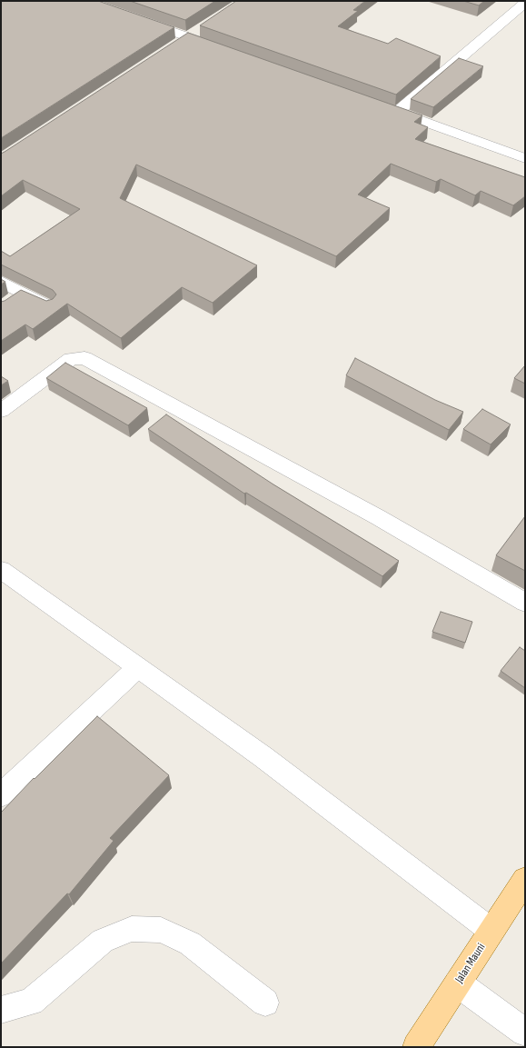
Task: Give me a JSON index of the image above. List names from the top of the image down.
{
  "streets": {
    "main road": ["Jalan Mauni"]
  }
}
